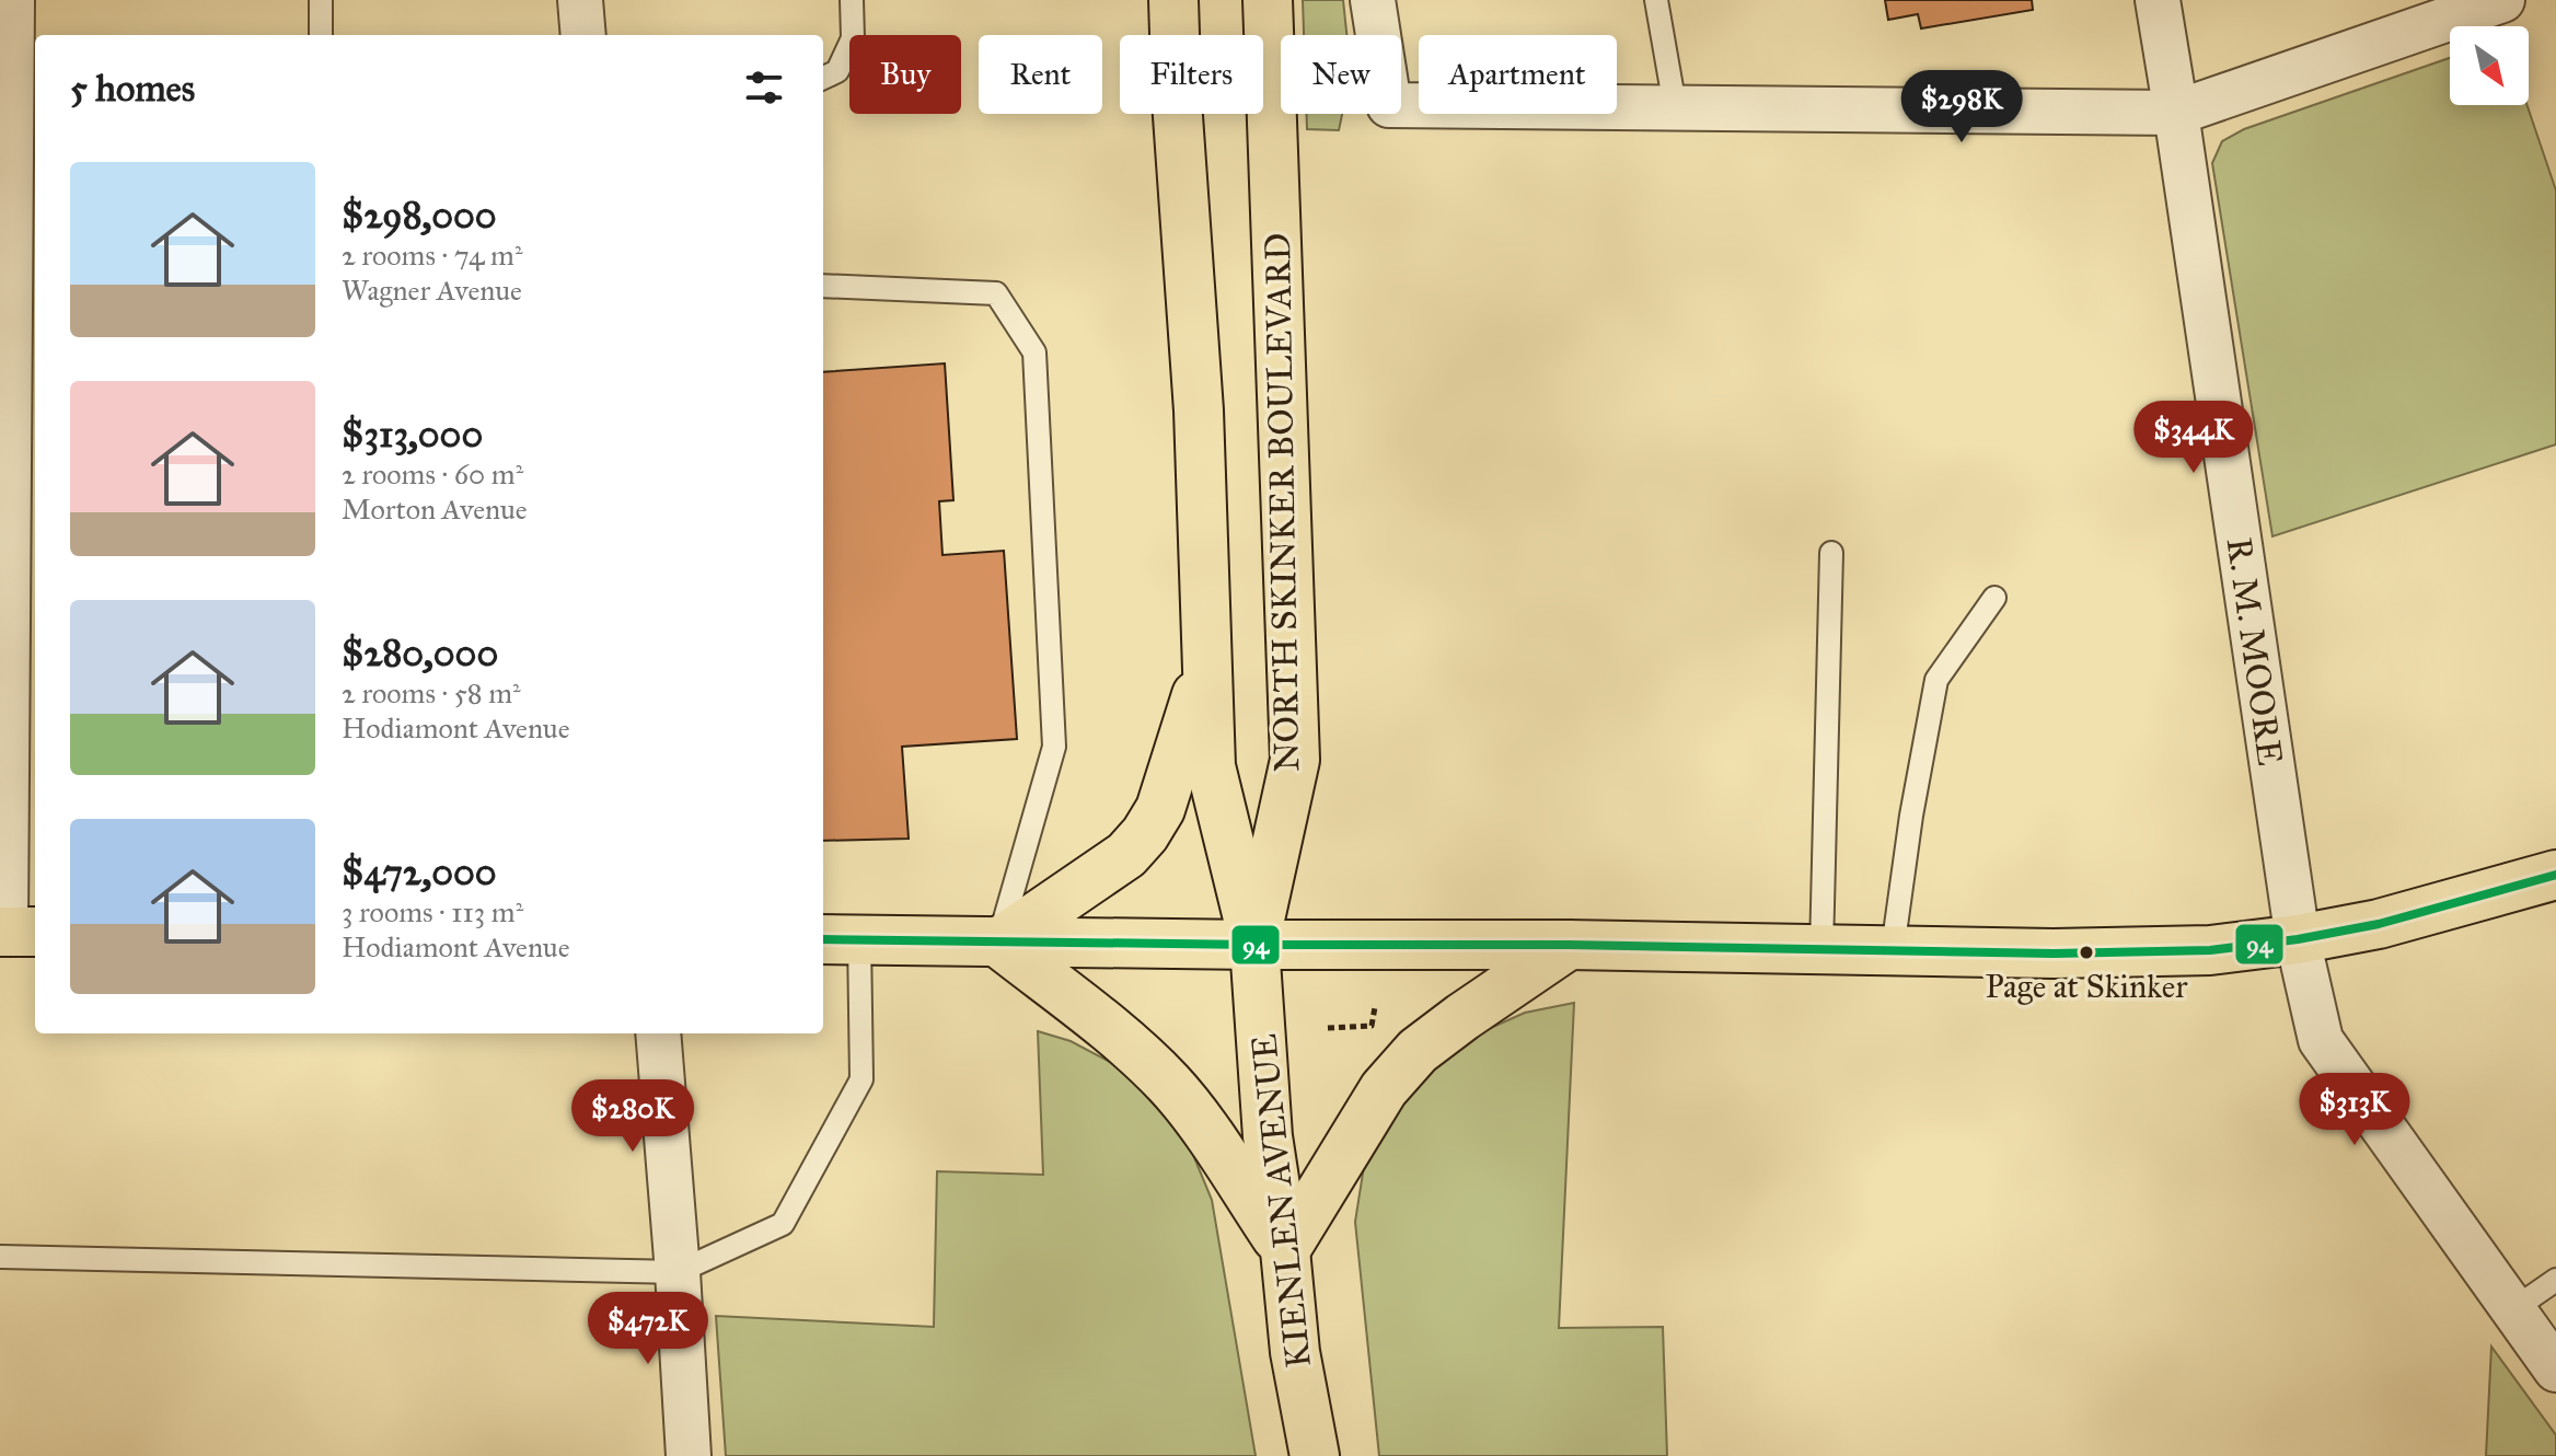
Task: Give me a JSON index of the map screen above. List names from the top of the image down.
{
  "streets": {
    "main road": ["NORTH SKINKER BOULEVARD", "KIENLEN AVENUE"],
    "street": ["R. M. MOORE"]
  },
  "crossings": [
    ["NORTH SKINKER BOULEVARD", "KIENLEN AVENUE"]
  ],
  "places": ["Page at Skinker"],
  "lines": ["transit line 94"],
  "north": "bottom right",
  "page": {
    "chip": [
      "Buy",
      "Rent",
      "Filters",
      "New",
      "Apartment"
    ],
    "heading": "5 homes",
    "price": [
      "$298K",
      "$344K",
      "$313K",
      "$280K",
      "$472K"
    ],
    "list": [
      {
        "name": "$298,000",
        "note": "2 rooms · 74 m² · Wagner Avenue"
      },
      {
        "name": "$313,000",
        "note": "2 rooms · 60 m² · Morton Avenue"
      },
      {
        "name": "$280,000",
        "note": "2 rooms · 58 m² · Hodiamont Avenue"
      },
      {
        "name": "$472,000",
        "note": "3 rooms · 113 m² · Hodiamont Avenue"
      }
    ]
  }
}
